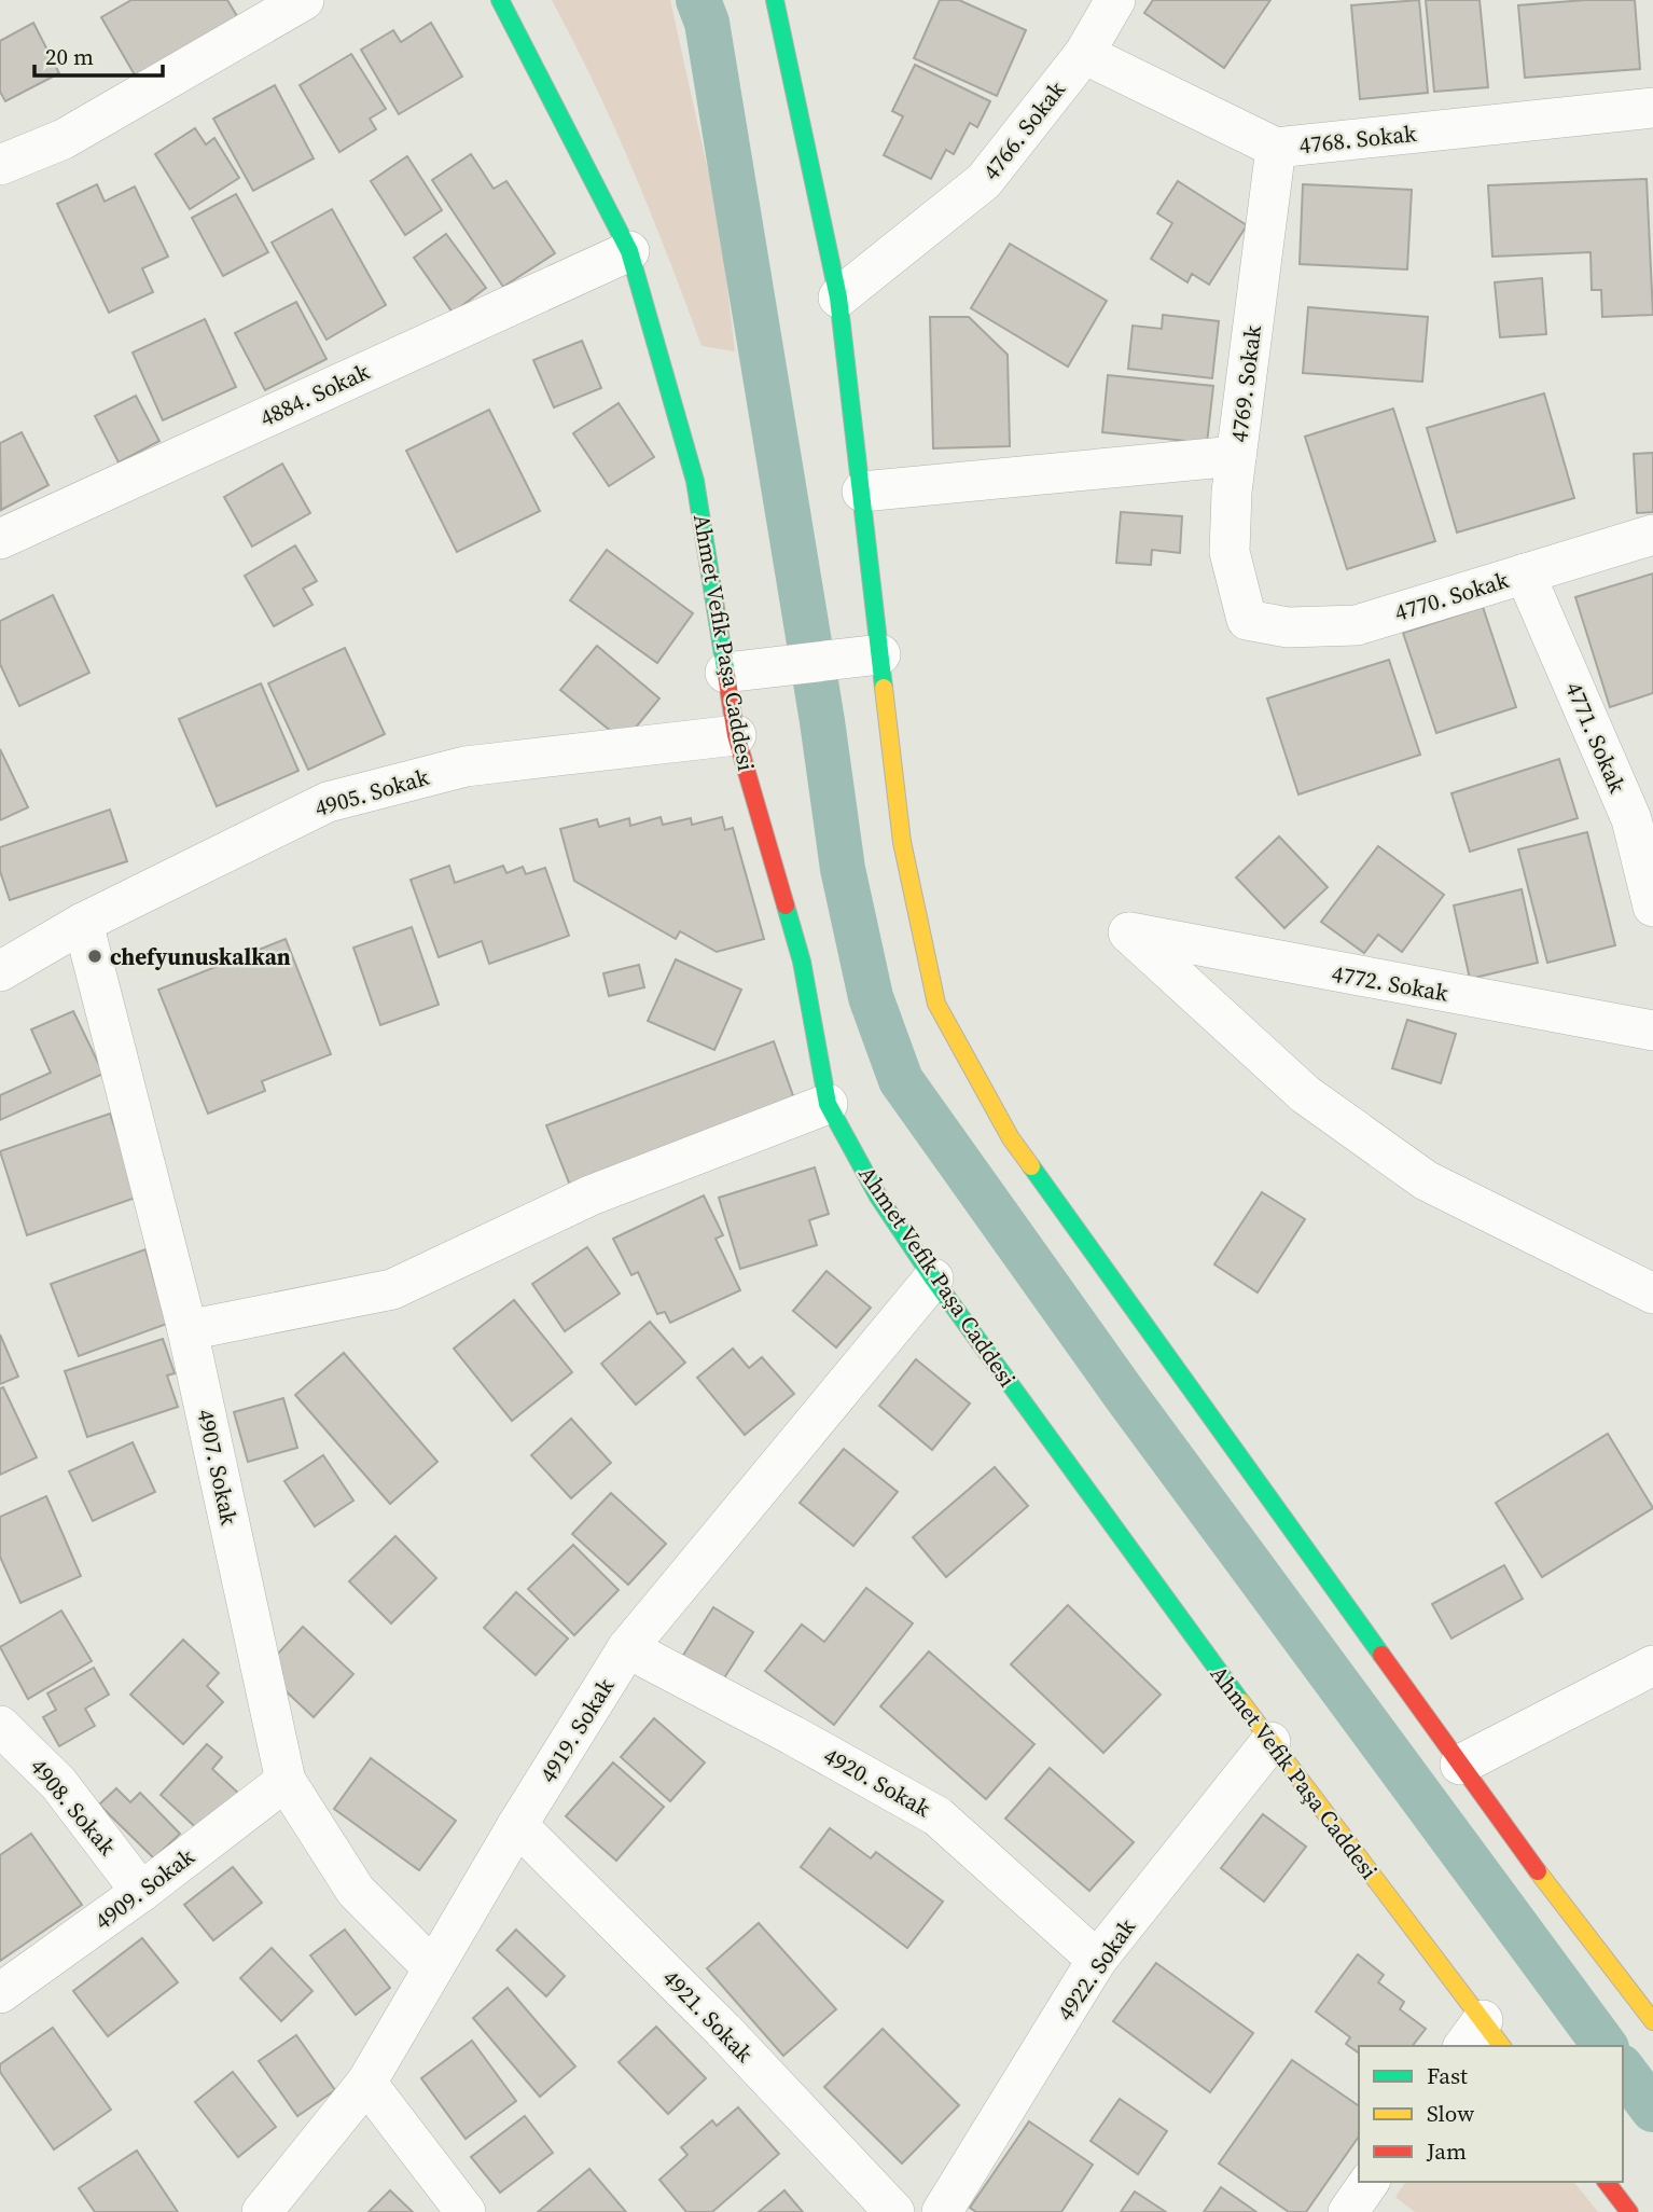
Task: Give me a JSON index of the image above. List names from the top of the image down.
{
  "streets": {
    "street": [
      "4766. Sokak",
      "4768. Sokak",
      "4769. Sokak",
      "4884. Sokak",
      "4770. Sokak",
      "Ahmet Vefik Paşa Caddesi",
      "4771. Sokak",
      "4905. Sokak",
      "4772. Sokak",
      "4907. Sokak",
      "4919. Sokak",
      "4920. Sokak",
      "4908. Sokak",
      "4909. Sokak",
      "4922. Sokak",
      "4921. Sokak"
    ]
  },
  "crossings": [
    ["4766. Sokak", "4768. Sokak"],
    ["4768. Sokak", "4769. Sokak"],
    ["4769. Sokak", "4770. Sokak"],
    ["4884. Sokak", "Ahmet Vefik Paşa Caddesi"],
    ["4770. Sokak", "4771. Sokak"],
    ["Ahmet Vefik Paşa Caddesi", "4905. Sokak"],
    ["Ahmet Vefik Paşa Caddesi", "4919. Sokak"],
    ["Ahmet Vefik Paşa Caddesi", "4922. Sokak"],
    ["4905. Sokak", "4907. Sokak"],
    ["4907. Sokak", "4919. Sokak"],
    ["4907. Sokak", "4909. Sokak"],
    ["4919. Sokak", "4920. Sokak"],
    ["4919. Sokak", "4921. Sokak"],
    ["4920. Sokak", "4922. Sokak"],
    ["4908. Sokak", "4909. Sokak"]
  ],
  "places": ["chefyunuskalkan"],
  "legend": ["Fast", "Slow", "Jam"],
  "scale_bar": "20 m"
}
